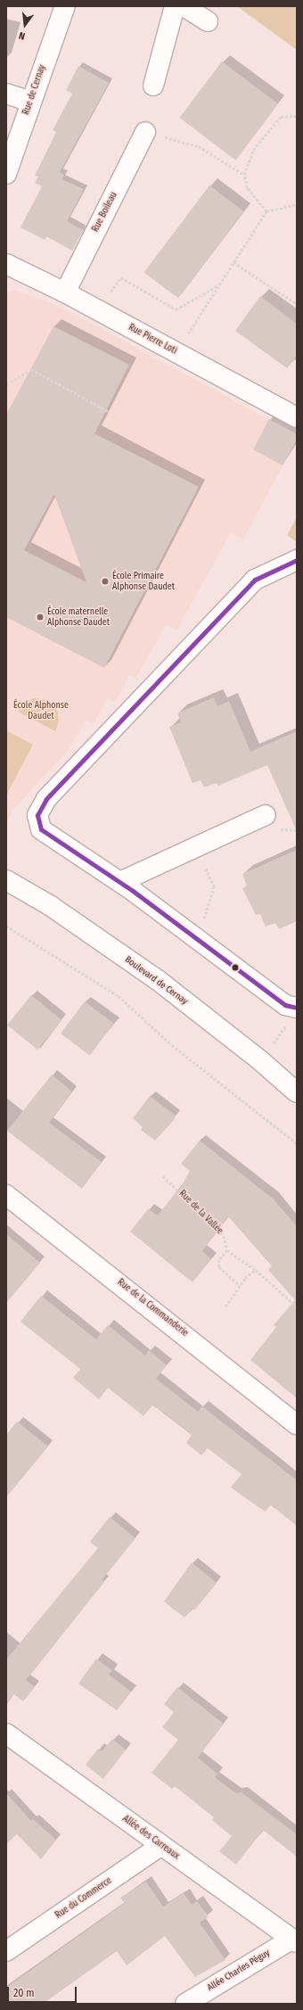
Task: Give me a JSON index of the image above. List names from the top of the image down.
{
  "streets": {
    "street": [
      "Rue de Cernay",
      "Rue Boileau",
      "Rue Pierre Loti",
      "Boulevard de Cernay",
      "Rue de la Commanderie",
      "Allée des Carreaux",
      "Rue du Commerce",
      "Allée Charles Péguy"
    ],
    "path": ["Rue de la Vallée"]
  },
  "crossings": [
    ["Rue Boileau", "Rue Pierre Loti"],
    ["Allée des Carreaux", "Rue du Commerce"],
    ["Allée des Carreaux", "Allée Charles Péguy"]
  ],
  "parks": ["École Alphonse Daudet"],
  "places": ["École Primaire Alphonse Daudet", "École maternelle Alphonse Daudet"],
  "scale_bar": "20 m",
  "north": "bottom"
}
